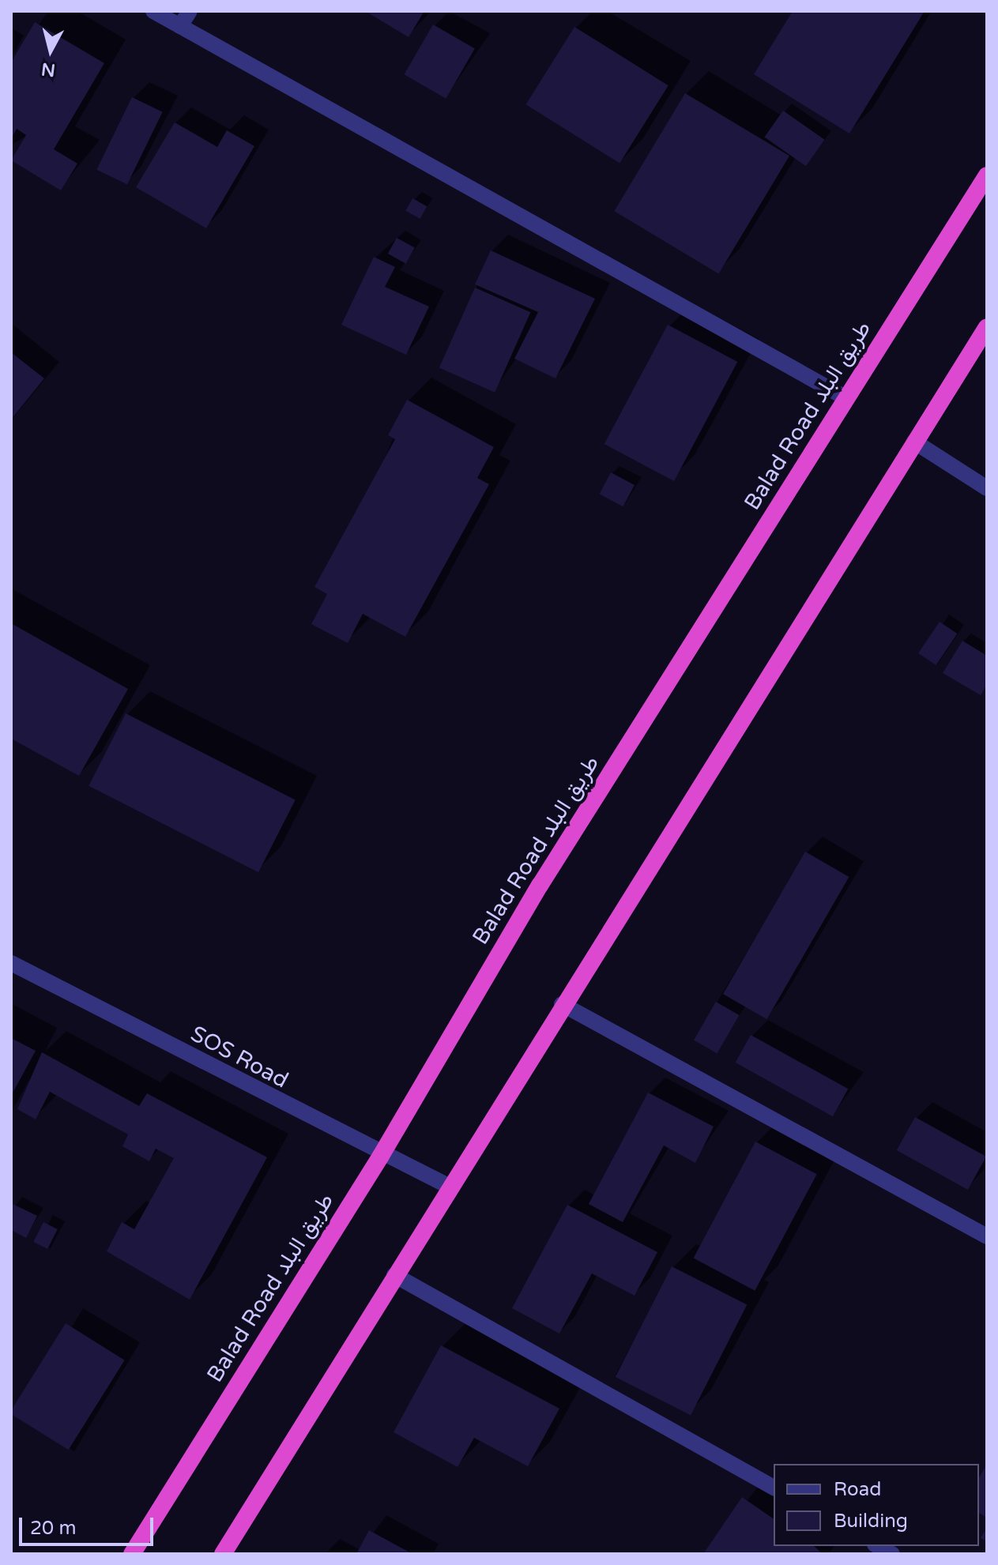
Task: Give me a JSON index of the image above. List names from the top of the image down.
{
  "streets": {
    "highway": ["Balad Road طريق البلد"],
    "street": ["SOS Road"]
  },
  "crossings": [
    ["Balad Road طريق البلد", "SOS Road"]
  ],
  "legend": ["Road", "Building"],
  "scale_bar": "20 m",
  "north": "bottom"
}
